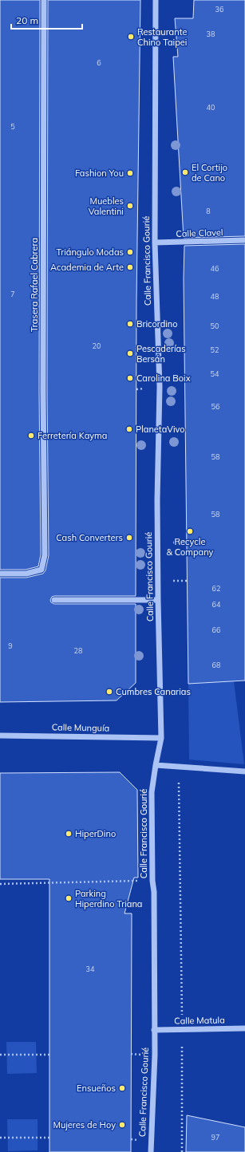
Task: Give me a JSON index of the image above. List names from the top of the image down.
{
  "streets": {
    "street": [
      "Calle Clavel",
      "Calle Francisco Gourié",
      "Trasera Rafael Cabrera",
      "Calle Munguía",
      "Calle Matula"
    ]
  },
  "crossings": [
    ["Calle Clavel", "Calle Francisco Gourié"],
    ["Calle Francisco Gourié", "Calle Munguía"],
    ["Calle Francisco Gourié", "Calle Matula"]
  ],
  "places": [
    "Restaurante Chino Taipei",
    "El Cortijo de Cano",
    "Fashion You",
    "Muebles Valentini",
    "Triángulo Modas",
    "Academia de Arte",
    "Bricordino",
    "Pescaderías Bersán",
    "Carolina Boix",
    "PlanetaVivo",
    "Ferretería Kayma",
    "Recycle & Company",
    "Cash Converters",
    "Cumbres Canarias",
    "HiperDino",
    "Parking Hiperdino Triana",
    "Ensueños",
    "Mujeres de Hoy"
  ],
  "house_numbers": [
    "36",
    "38",
    "6",
    "40",
    "5",
    "8",
    "46",
    "7",
    "48",
    "50",
    "20",
    "52",
    "54",
    "56",
    "58",
    "58",
    "62",
    "64",
    "66",
    "9",
    "28",
    "68",
    "34",
    "97"
  ],
  "scale_bar": "20 m"
}
